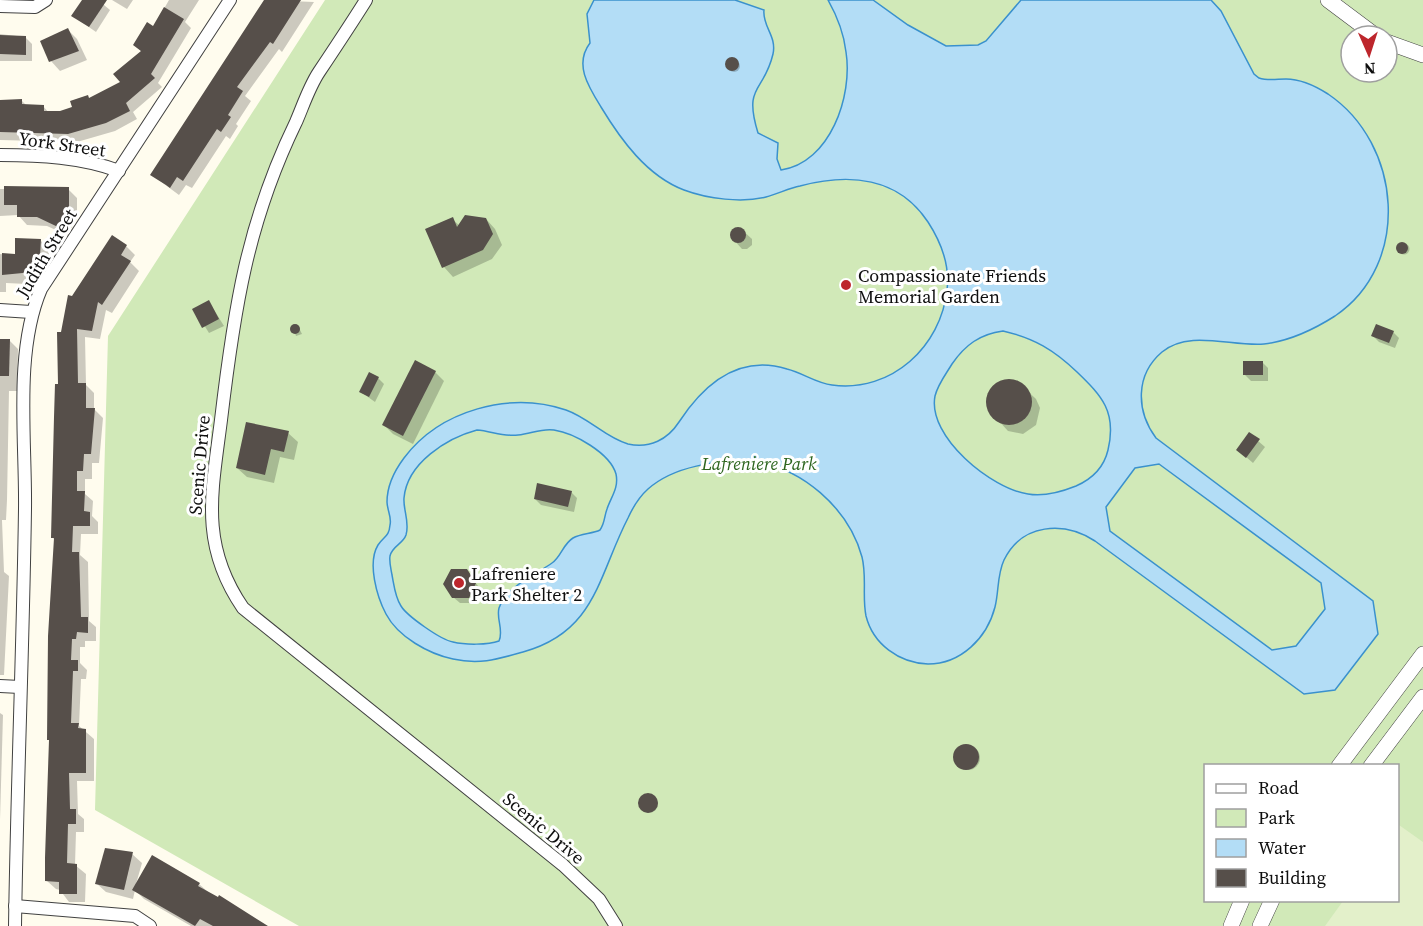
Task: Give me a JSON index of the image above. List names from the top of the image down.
{
  "streets": {
    "street": ["York Street", "Judith Street", "Scenic Drive"]
  },
  "crossings": [
    ["York Street", "Judith Street"]
  ],
  "parks": ["Lafreniere Park"],
  "places": ["Compassionate Friends Memorial Garden", "Lafreniere Park Shelter 2"],
  "legend": [
    "Road",
    "Park",
    "Water",
    "Building"
  ],
  "north": "bottom"
}
